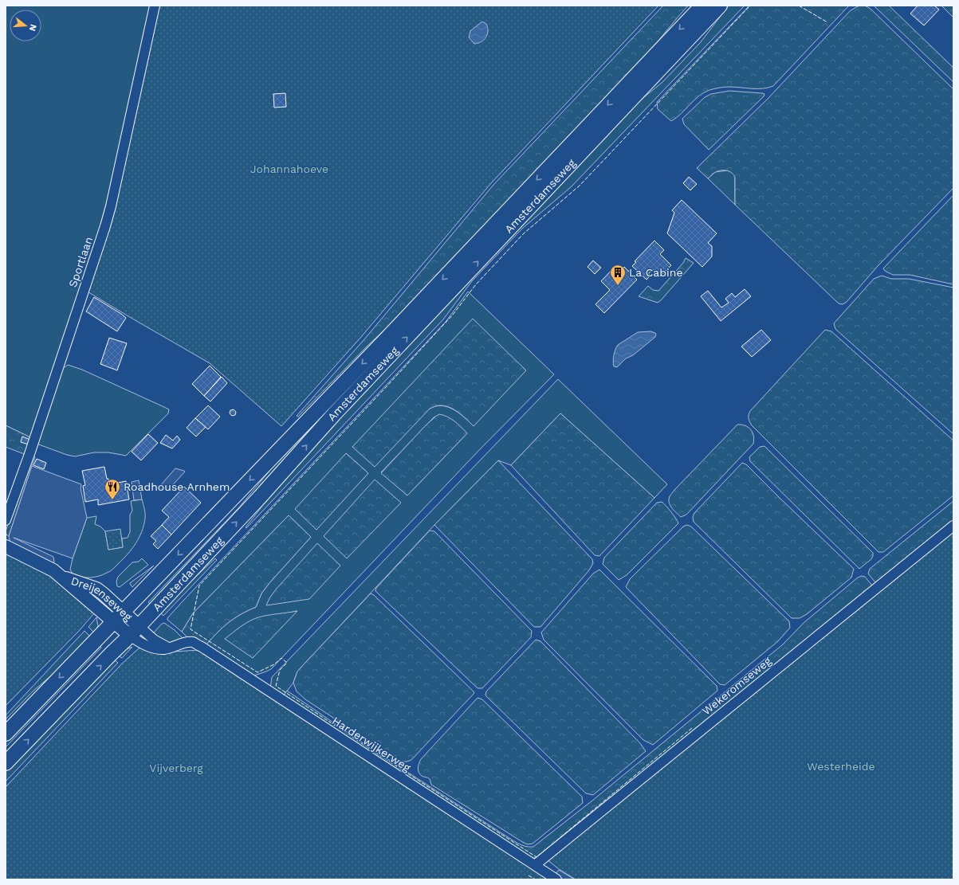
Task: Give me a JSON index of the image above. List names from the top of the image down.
{
  "streets": {
    "main road": ["Amsterdamseweg", "Dreijenseweg"],
    "street": ["Sportlaan", "Wekeromseweg", "Harderwijkerweg"]
  },
  "crossings": [
    ["Amsterdamseweg", "Dreijenseweg"],
    ["Amsterdamseweg", "Harderwijkerweg"],
    ["Dreijenseweg", "Harderwijkerweg"],
    ["Wekeromseweg", "Harderwijkerweg"]
  ],
  "parks": ["Johannahoeve", "Westerheide", "Vijverberg"],
  "places": {
    "building": ["La Cabine"],
    "restaurant": ["Roadhouse Arnhem"]
  },
  "north": "right"
}
